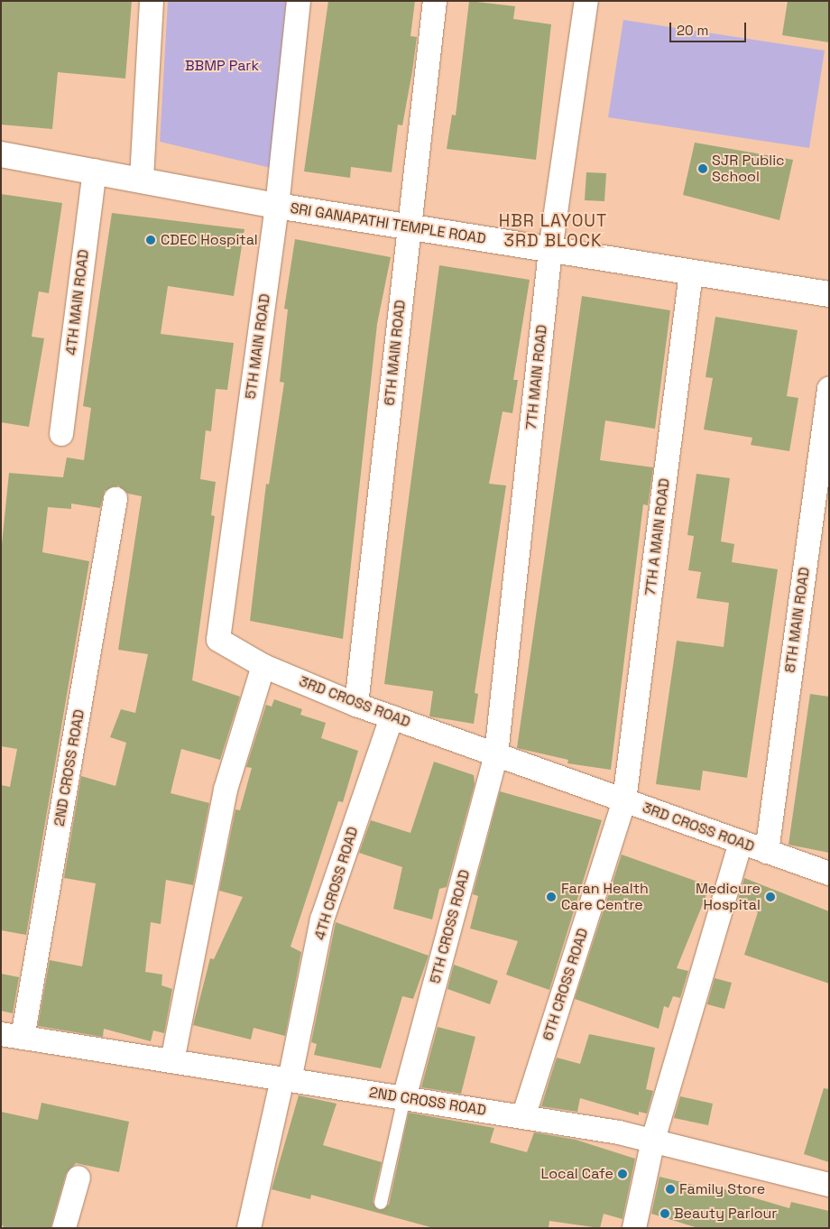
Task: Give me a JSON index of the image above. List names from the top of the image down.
{
  "streets": {
    "street": [
      "SRI GANAPATHI TEMPLE ROAD",
      "4TH MAIN ROAD",
      "5TH MAIN ROAD",
      "6TH MAIN ROAD",
      "7TH MAIN ROAD",
      "7TH A MAIN ROAD",
      "8TH MAIN ROAD",
      "3RD CROSS ROAD",
      "2ND CROSS ROAD",
      "4TH CROSS ROAD",
      "5TH CROSS ROAD",
      "6TH CROSS ROAD"
    ]
  },
  "crossings": [
    ["SRI GANAPATHI TEMPLE ROAD", "4TH MAIN ROAD"],
    ["SRI GANAPATHI TEMPLE ROAD", "5TH MAIN ROAD"],
    ["SRI GANAPATHI TEMPLE ROAD", "6TH MAIN ROAD"],
    ["SRI GANAPATHI TEMPLE ROAD", "7TH MAIN ROAD"],
    ["SRI GANAPATHI TEMPLE ROAD", "7TH A MAIN ROAD"],
    ["5TH MAIN ROAD", "3RD CROSS ROAD"],
    ["6TH MAIN ROAD", "3RD CROSS ROAD"],
    ["7TH MAIN ROAD", "3RD CROSS ROAD"],
    ["7TH MAIN ROAD", "5TH CROSS ROAD"],
    ["7TH A MAIN ROAD", "3RD CROSS ROAD"],
    ["7TH A MAIN ROAD", "6TH CROSS ROAD"],
    ["8TH MAIN ROAD", "3RD CROSS ROAD"],
    ["3RD CROSS ROAD", "4TH CROSS ROAD"],
    ["3RD CROSS ROAD", "5TH CROSS ROAD"],
    ["3RD CROSS ROAD", "6TH CROSS ROAD"],
    ["2ND CROSS ROAD", "4TH CROSS ROAD"],
    ["2ND CROSS ROAD", "5TH CROSS ROAD"],
    ["2ND CROSS ROAD", "6TH CROSS ROAD"]
  ],
  "districts": ["HBR LAYOUT 3RD BLOCK"],
  "parks": ["BBMP Park"],
  "places": [
    "SJR Public School",
    "CDEC Hospital",
    "Faran Health Care Centre",
    "Medicure Hospital",
    "Local Cafe",
    "Family Store",
    "Beauty Parlour"
  ],
  "scale_bar": "20 m"
}
